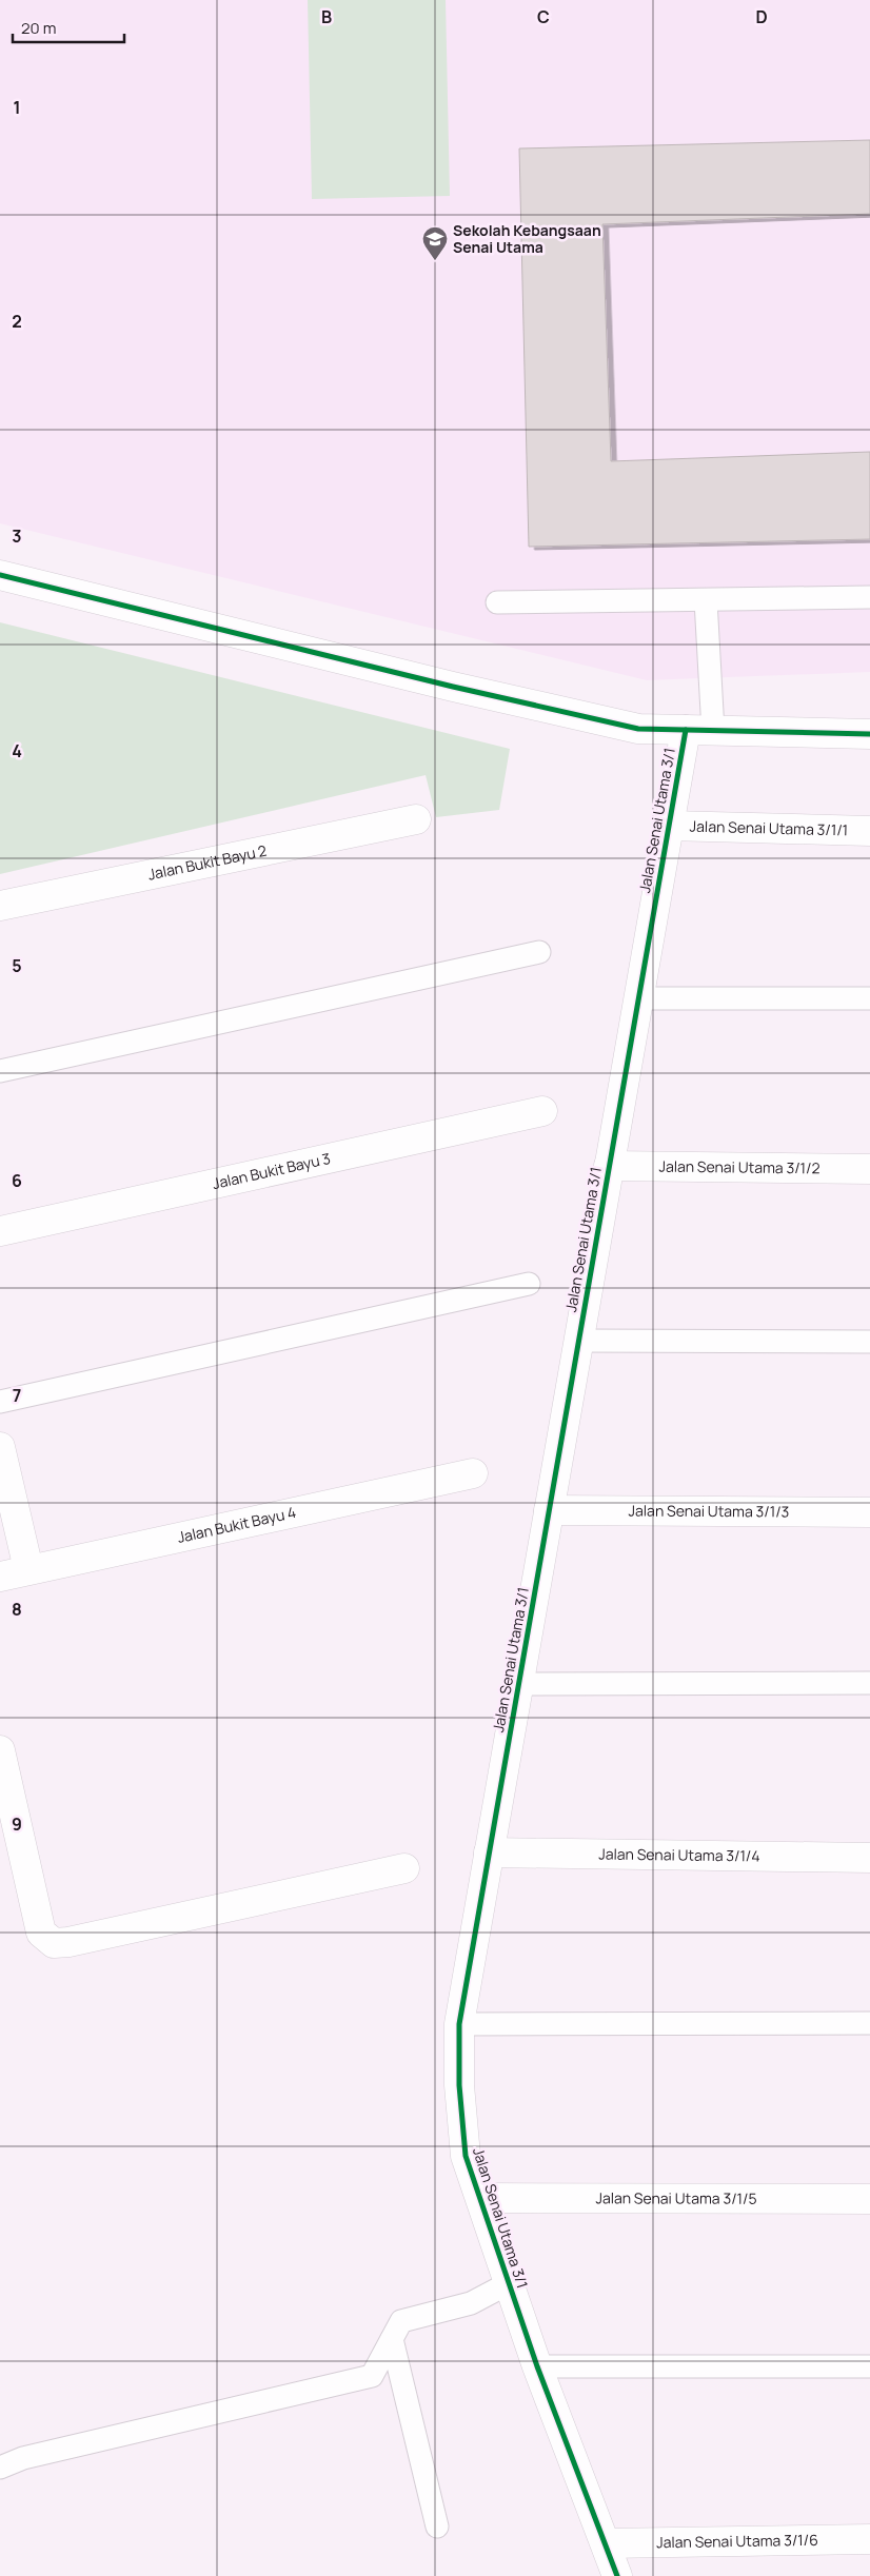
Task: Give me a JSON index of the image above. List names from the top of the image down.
{
  "streets": {
    "street": [
      "Jalan Senai Utama 3/1",
      "Jalan Senai Utama 3/1/1",
      "Jalan Bukit Bayu 2",
      "Jalan Senai Utama 3/1/2",
      "Jalan Bukit Bayu 3",
      "Jalan Senai Utama 3/1/3",
      "Jalan Bukit Bayu 4",
      "Jalan Senai Utama 3/1/4",
      "Jalan Senai Utama 3/1/5",
      "Jalan Senai Utama 3/1/6"
    ]
  },
  "crossings": [
    ["Jalan Senai Utama 3/1", "Jalan Senai Utama 3/1/1"],
    ["Jalan Senai Utama 3/1", "Jalan Senai Utama 3/1/2"],
    ["Jalan Senai Utama 3/1", "Jalan Senai Utama 3/1/3"],
    ["Jalan Senai Utama 3/1", "Jalan Senai Utama 3/1/4"],
    ["Jalan Senai Utama 3/1", "Jalan Senai Utama 3/1/5"],
    ["Jalan Senai Utama 3/1", "Jalan Senai Utama 3/1/6"]
  ],
  "places": {
    "school or university": ["Sekolah Kebangsaan Senai Utama"]
  },
  "scale_bar": "20 m",
  "grid": {
    "columns": ["B", "C", "D"],
    "rows": [
      "1",
      "2",
      "3",
      "4",
      "5",
      "6",
      "7",
      "8",
      "9"
    ]
  }
}
